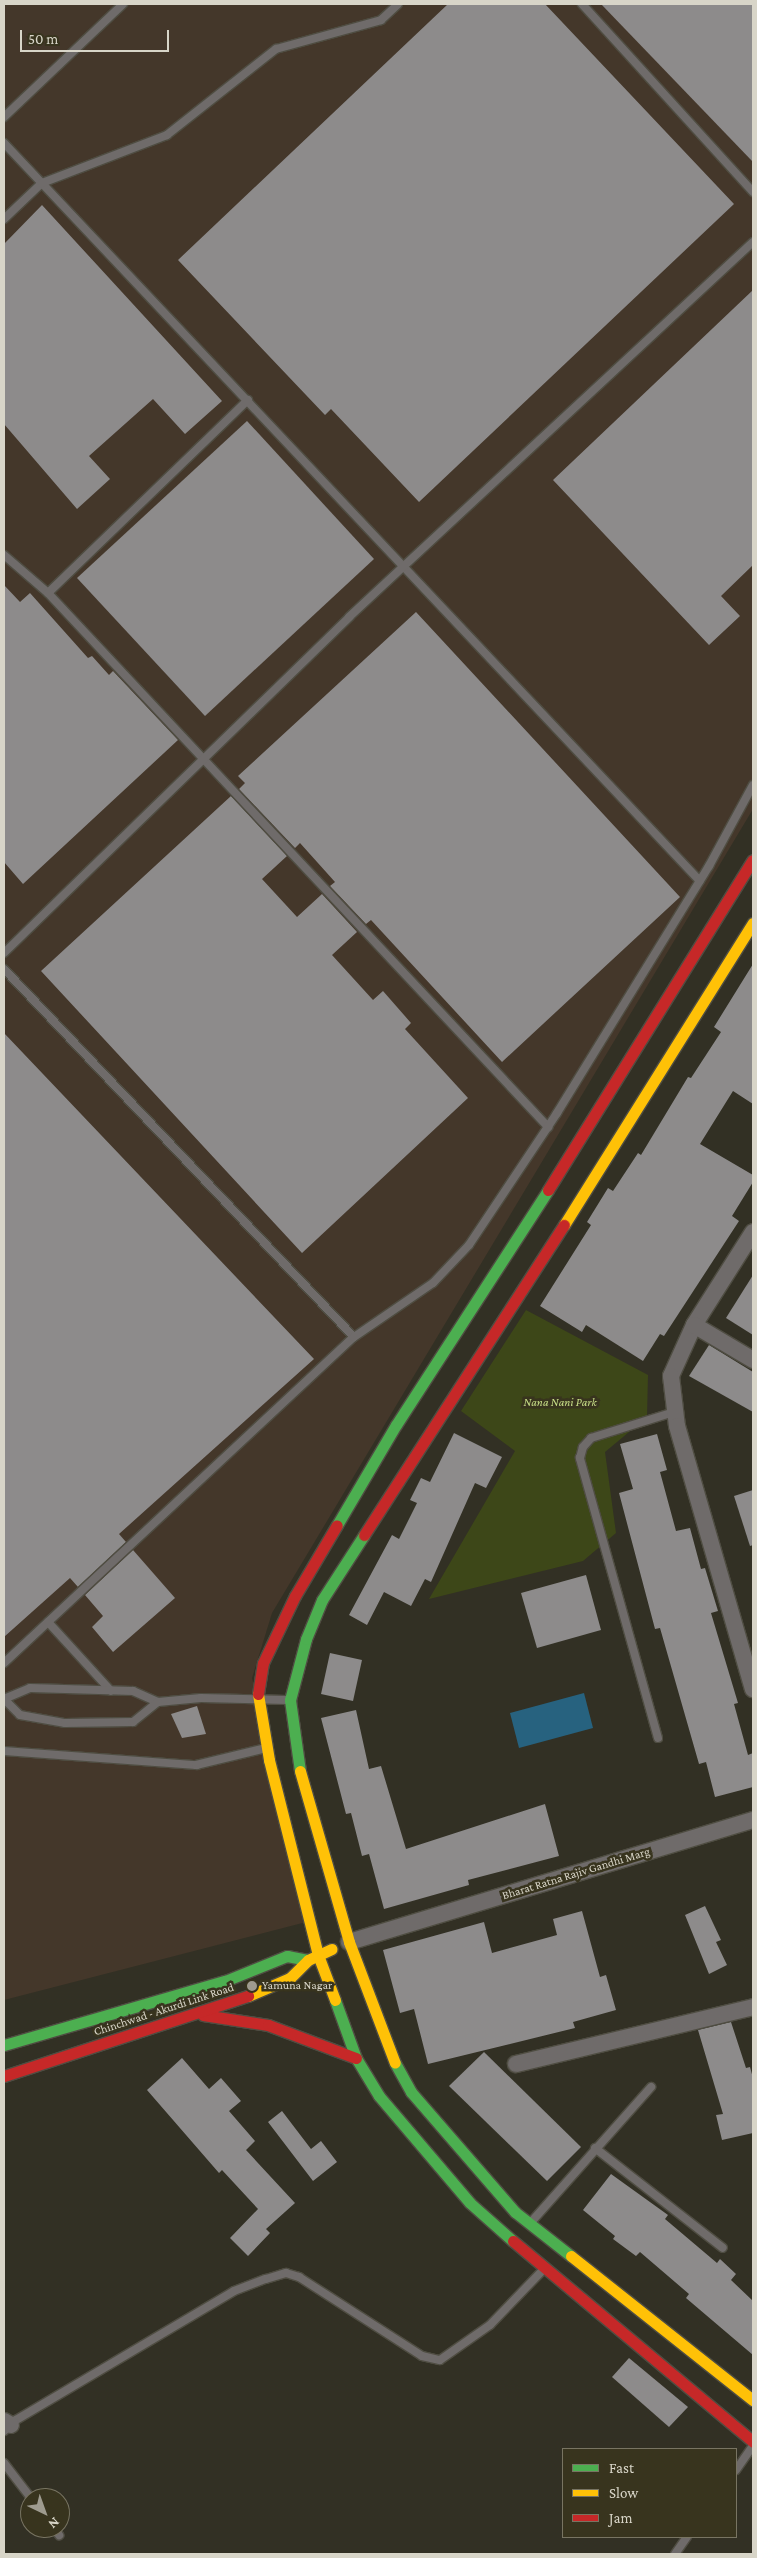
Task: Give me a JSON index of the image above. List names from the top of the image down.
{
  "streets": {
    "main road": ["Chinchwad - Akurdi Link Road"],
    "street": ["Bharat Ratna Rajiv Gandhi Marg"]
  },
  "parks": ["Nana Nani Park"],
  "places": ["Yamuna Nagar"],
  "legend": ["Fast", "Slow", "Jam"],
  "scale_bar": "50 m",
  "north": "bottom right"
}
